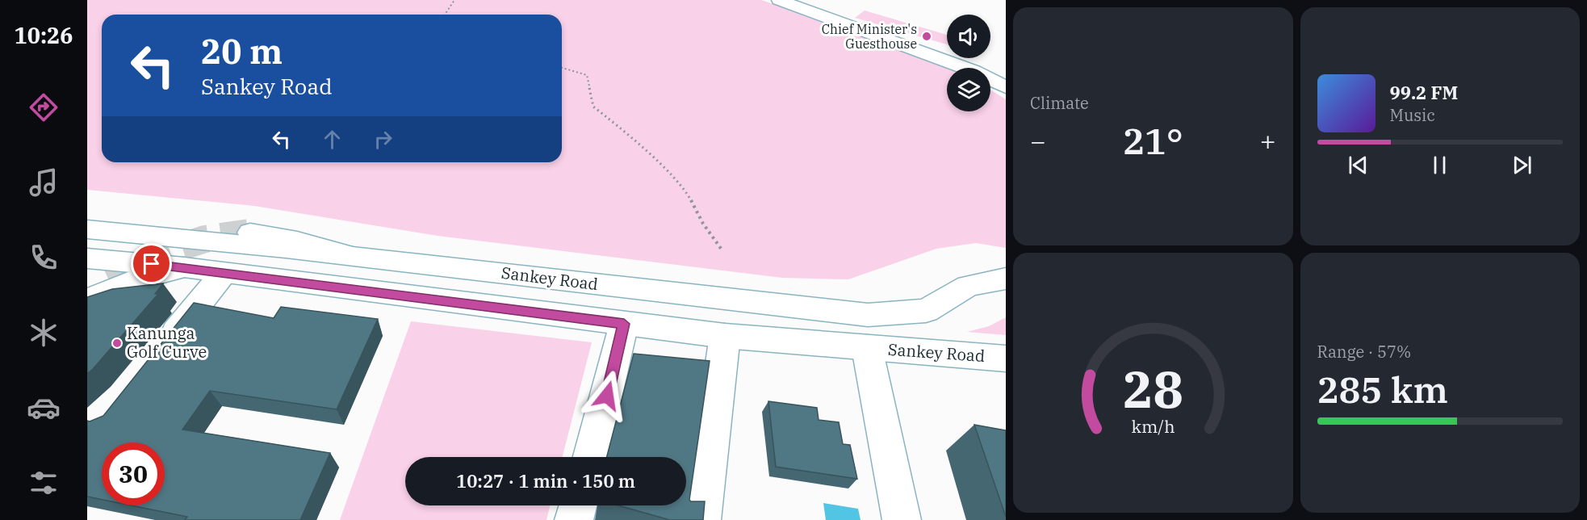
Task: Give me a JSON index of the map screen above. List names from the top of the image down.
{
  "streets": {
    "main road": ["Sankey Road"]
  },
  "places": ["Chief Minister's Guesthouse", "Kanunga Golf Curve"],
  "page": {
    "tabs": "10:26",
    "tile": [
      "Climate",
      ["Range · 57%", "285 km"]
    ],
    "turn": ["20 m", "Sankey Road"],
    "song": ["99.2 FM", "Music"],
    "heat": ["−", "21°", "+"],
    "limit": "30",
    "trip": "10:27 · 1 min · 150 m",
    "gauge": ["28", "km/h"]
  }
}
